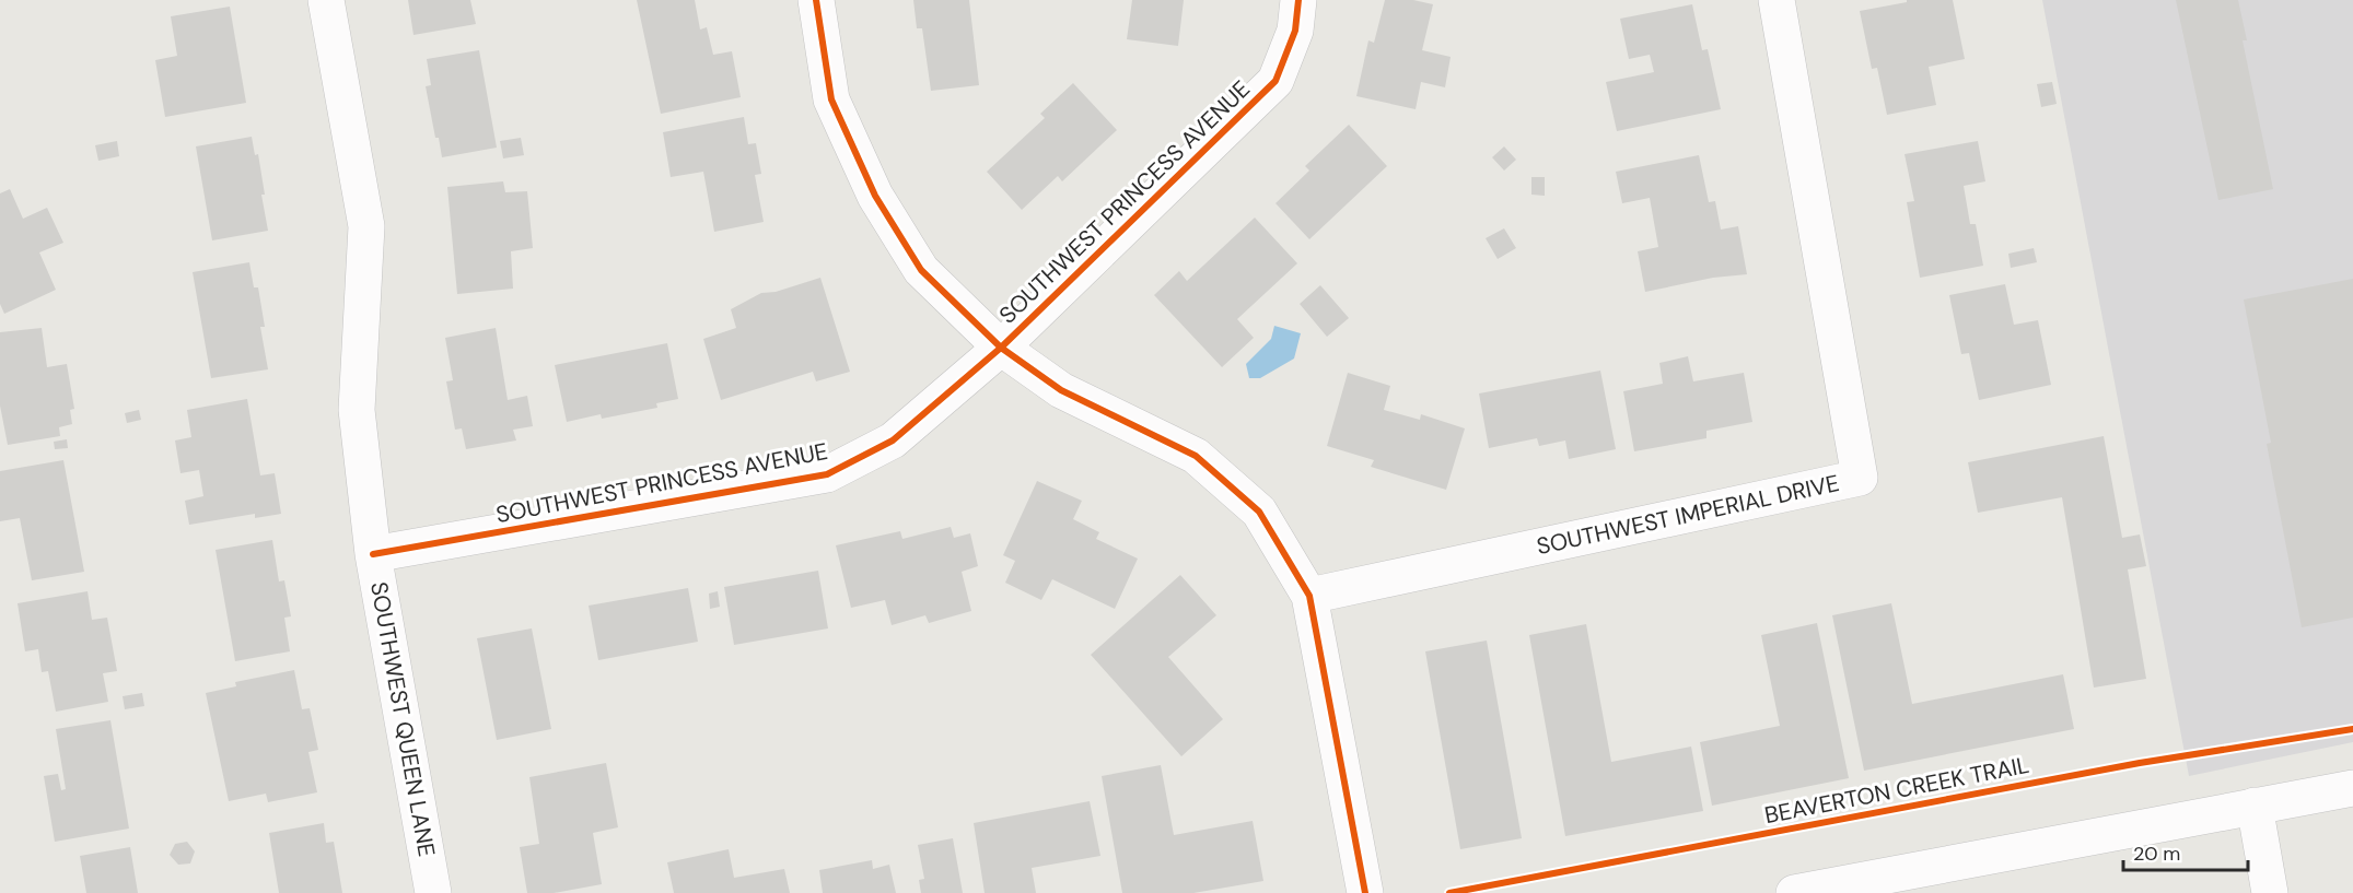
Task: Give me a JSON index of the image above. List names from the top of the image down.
{
  "streets": {
    "street": ["SOUTHWEST PRINCESS AVENUE", "SOUTHWEST IMPERIAL DRIVE", "SOUTHWEST QUEEN LANE"],
    "cycle path": ["BEAVERTON CREEK TRAIL"]
  },
  "crossings": [
    ["SOUTHWEST PRINCESS AVENUE", "SOUTHWEST QUEEN LANE"]
  ],
  "scale_bar": "20 m"
}
